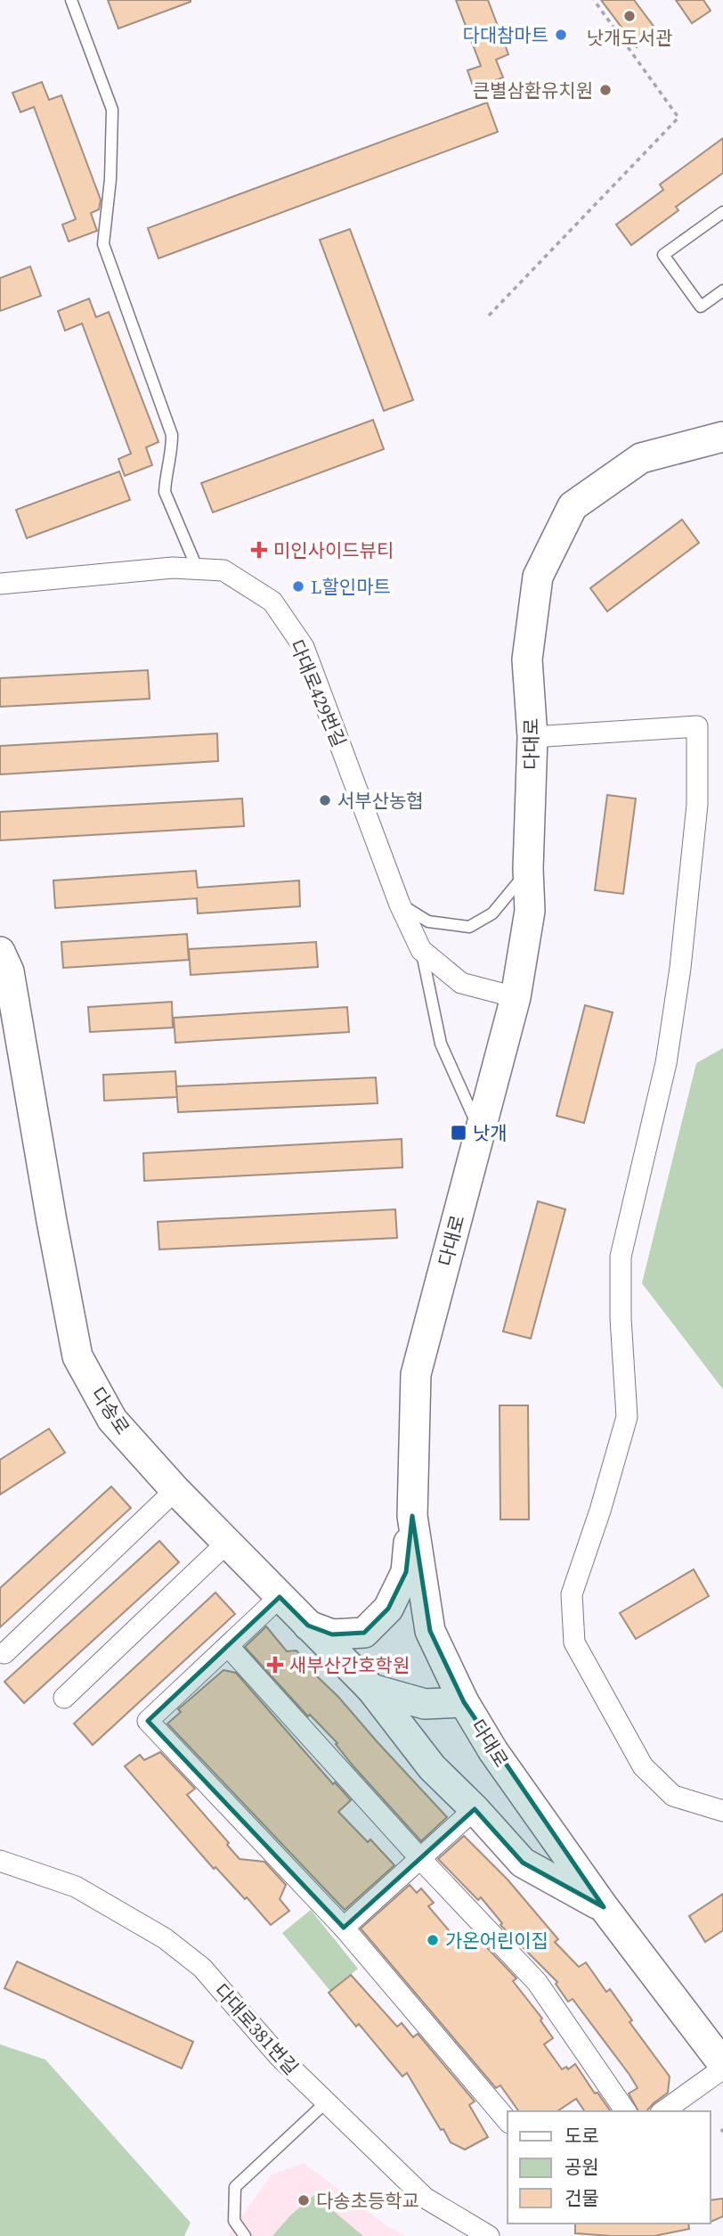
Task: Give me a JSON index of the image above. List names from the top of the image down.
{
  "streets": {
    "main road": ["다대로", "다송로"],
    "street": ["다대로429번길", "다대로381번길"]
  },
  "crossings": [
    ["다대로429번길", "다대로"],
    ["다대로", "다송로"]
  ],
  "places": {
    "other": [
      "낫개도서관",
      "다대참마트",
      "큰별삼환유치원",
      "L할인마트",
      "서부산농협",
      "가온어린이집",
      "다송초등학교"
    ],
    "health": ["미인사이드뷰티", "새부산간호학원"],
    "transit": ["낫개"]
  },
  "legend": ["도로", "공원", "건물"]
}
